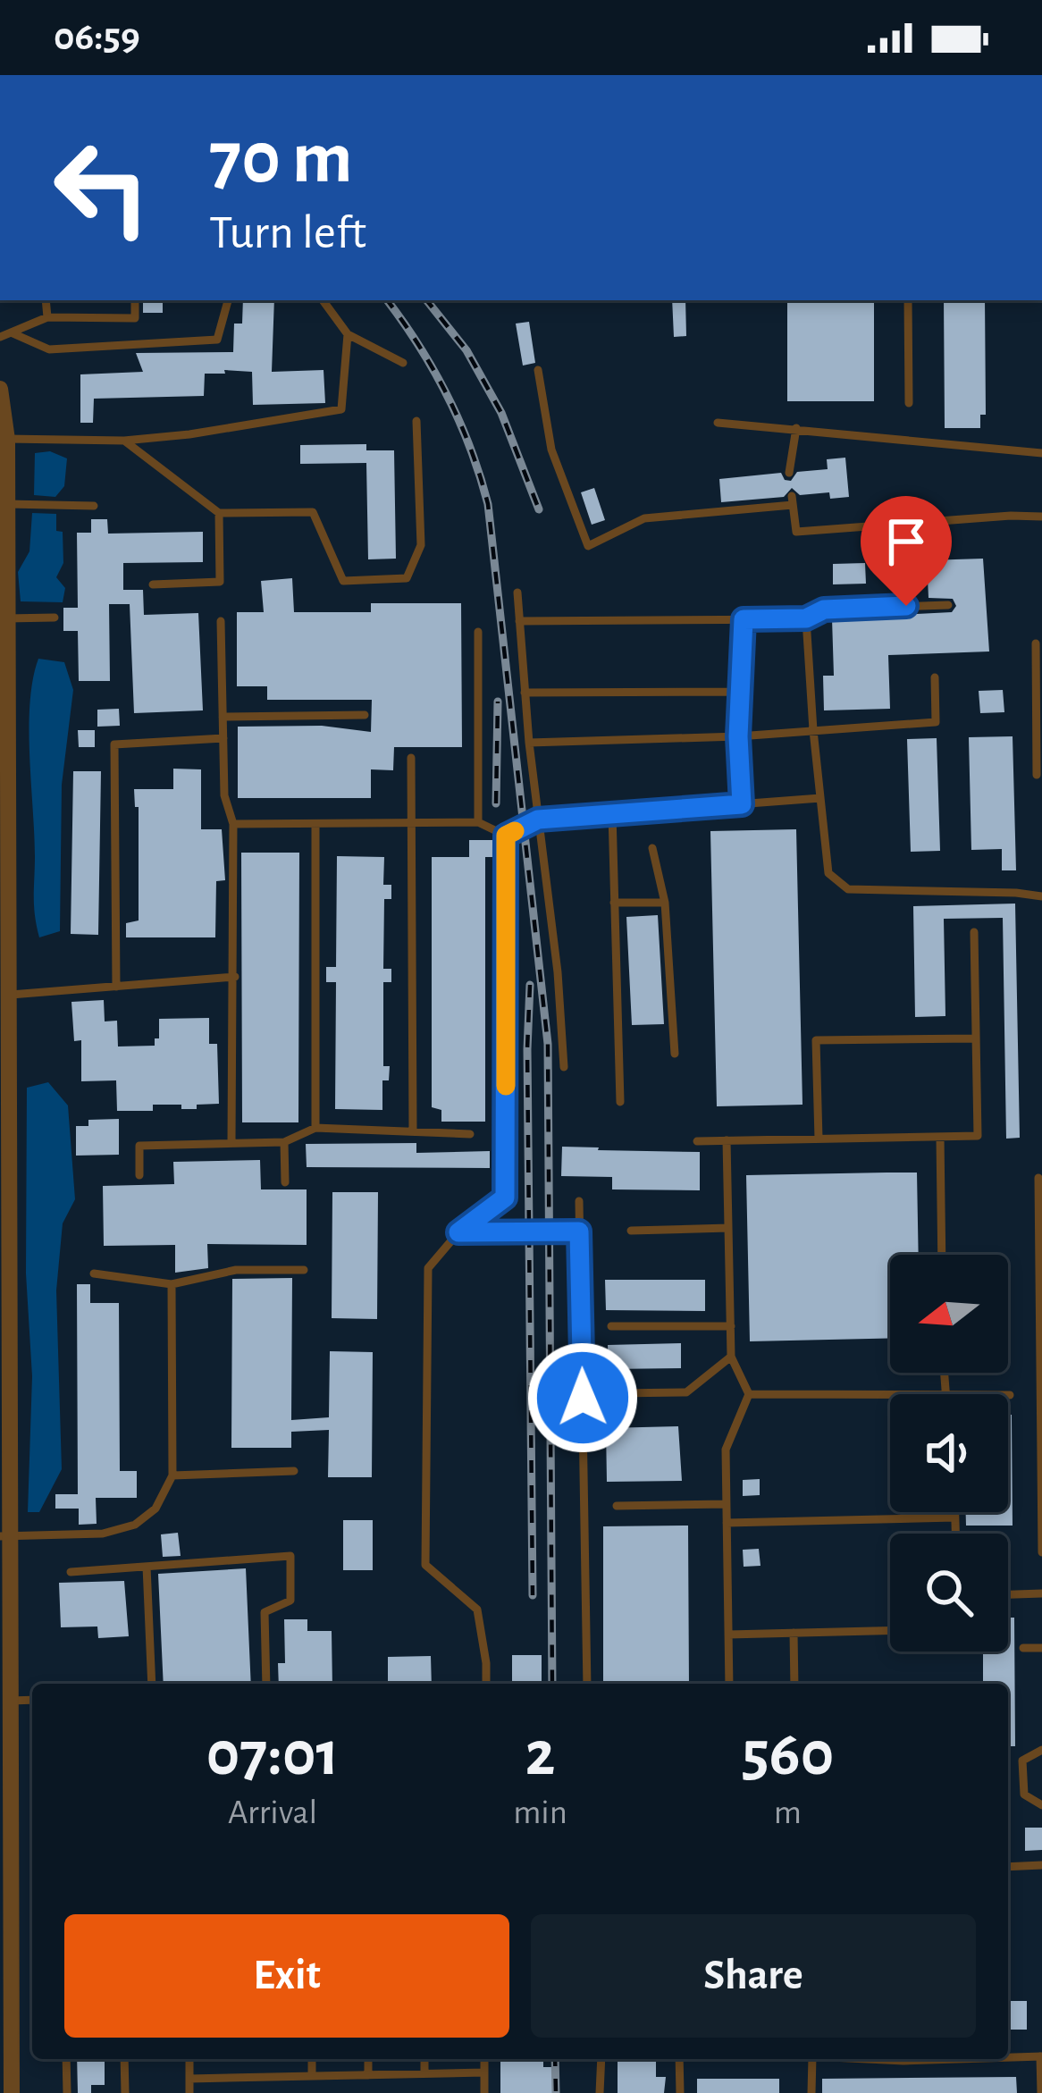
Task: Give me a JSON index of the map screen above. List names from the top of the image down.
{
  "north": "left",
  "page": {
    "status": "06:59",
    "turn": ["70 m", "Turn left"],
    "eta": [
      "07:01",
      "Arrival",
      "2",
      "min",
      "560",
      "m"
    ],
    "buttons": ["Exit", "Share"]
  }
}
